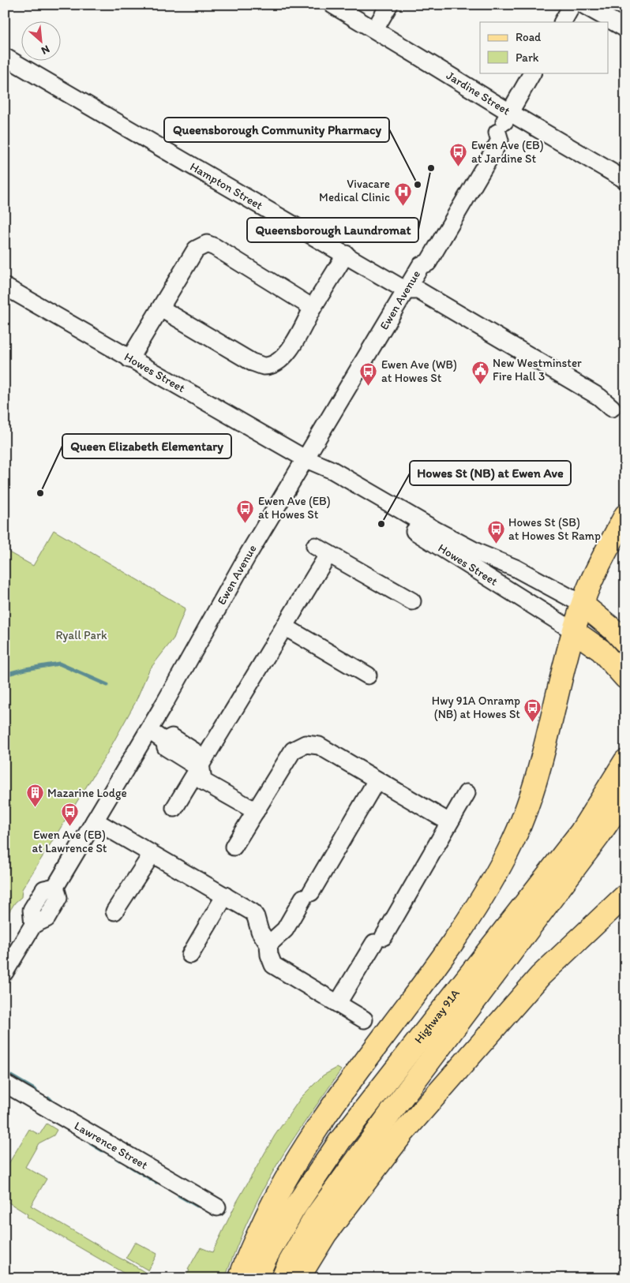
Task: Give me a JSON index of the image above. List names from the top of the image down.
{
  "streets": {
    "main road": ["Howes Street", "Highway 91A"],
    "street": [
      "Jardine Street",
      "Hampton Street",
      "Ewen Avenue",
      "Lawrence Street"
    ]
  },
  "crossings": [
    ["Jardine Street", "Ewen Avenue"],
    ["Hampton Street", "Ewen Avenue"],
    ["Ewen Avenue", "Howes Street"]
  ],
  "parks": ["Ryall Park"],
  "places": {
    "bus stop": [
      "Ewen Ave (EB) at Jardine St",
      "Ewen Ave (WB) at Howes St",
      "Ewen Ave (EB) at Howes St",
      "Howes St (SB) at Howes St Ramp",
      "Hwy 91A Onramp (NB) at Howes St",
      "Ewen Ave (EB) at Lawrence St"
    ],
    "other": [
      "Queensborough Laundromat",
      "Queensborough Community Pharmacy",
      "Queen Elizabeth Elementary",
      "Howes St (NB) at Ewen Ave"
    ],
    "hospital": ["Vivacare Medical Clinic"],
    "public building": ["New Westminster Fire Hall 3"],
    "building": ["Mazarine Lodge"]
  },
  "legend": ["Road", "Park"],
  "north": "bottom right"
}
